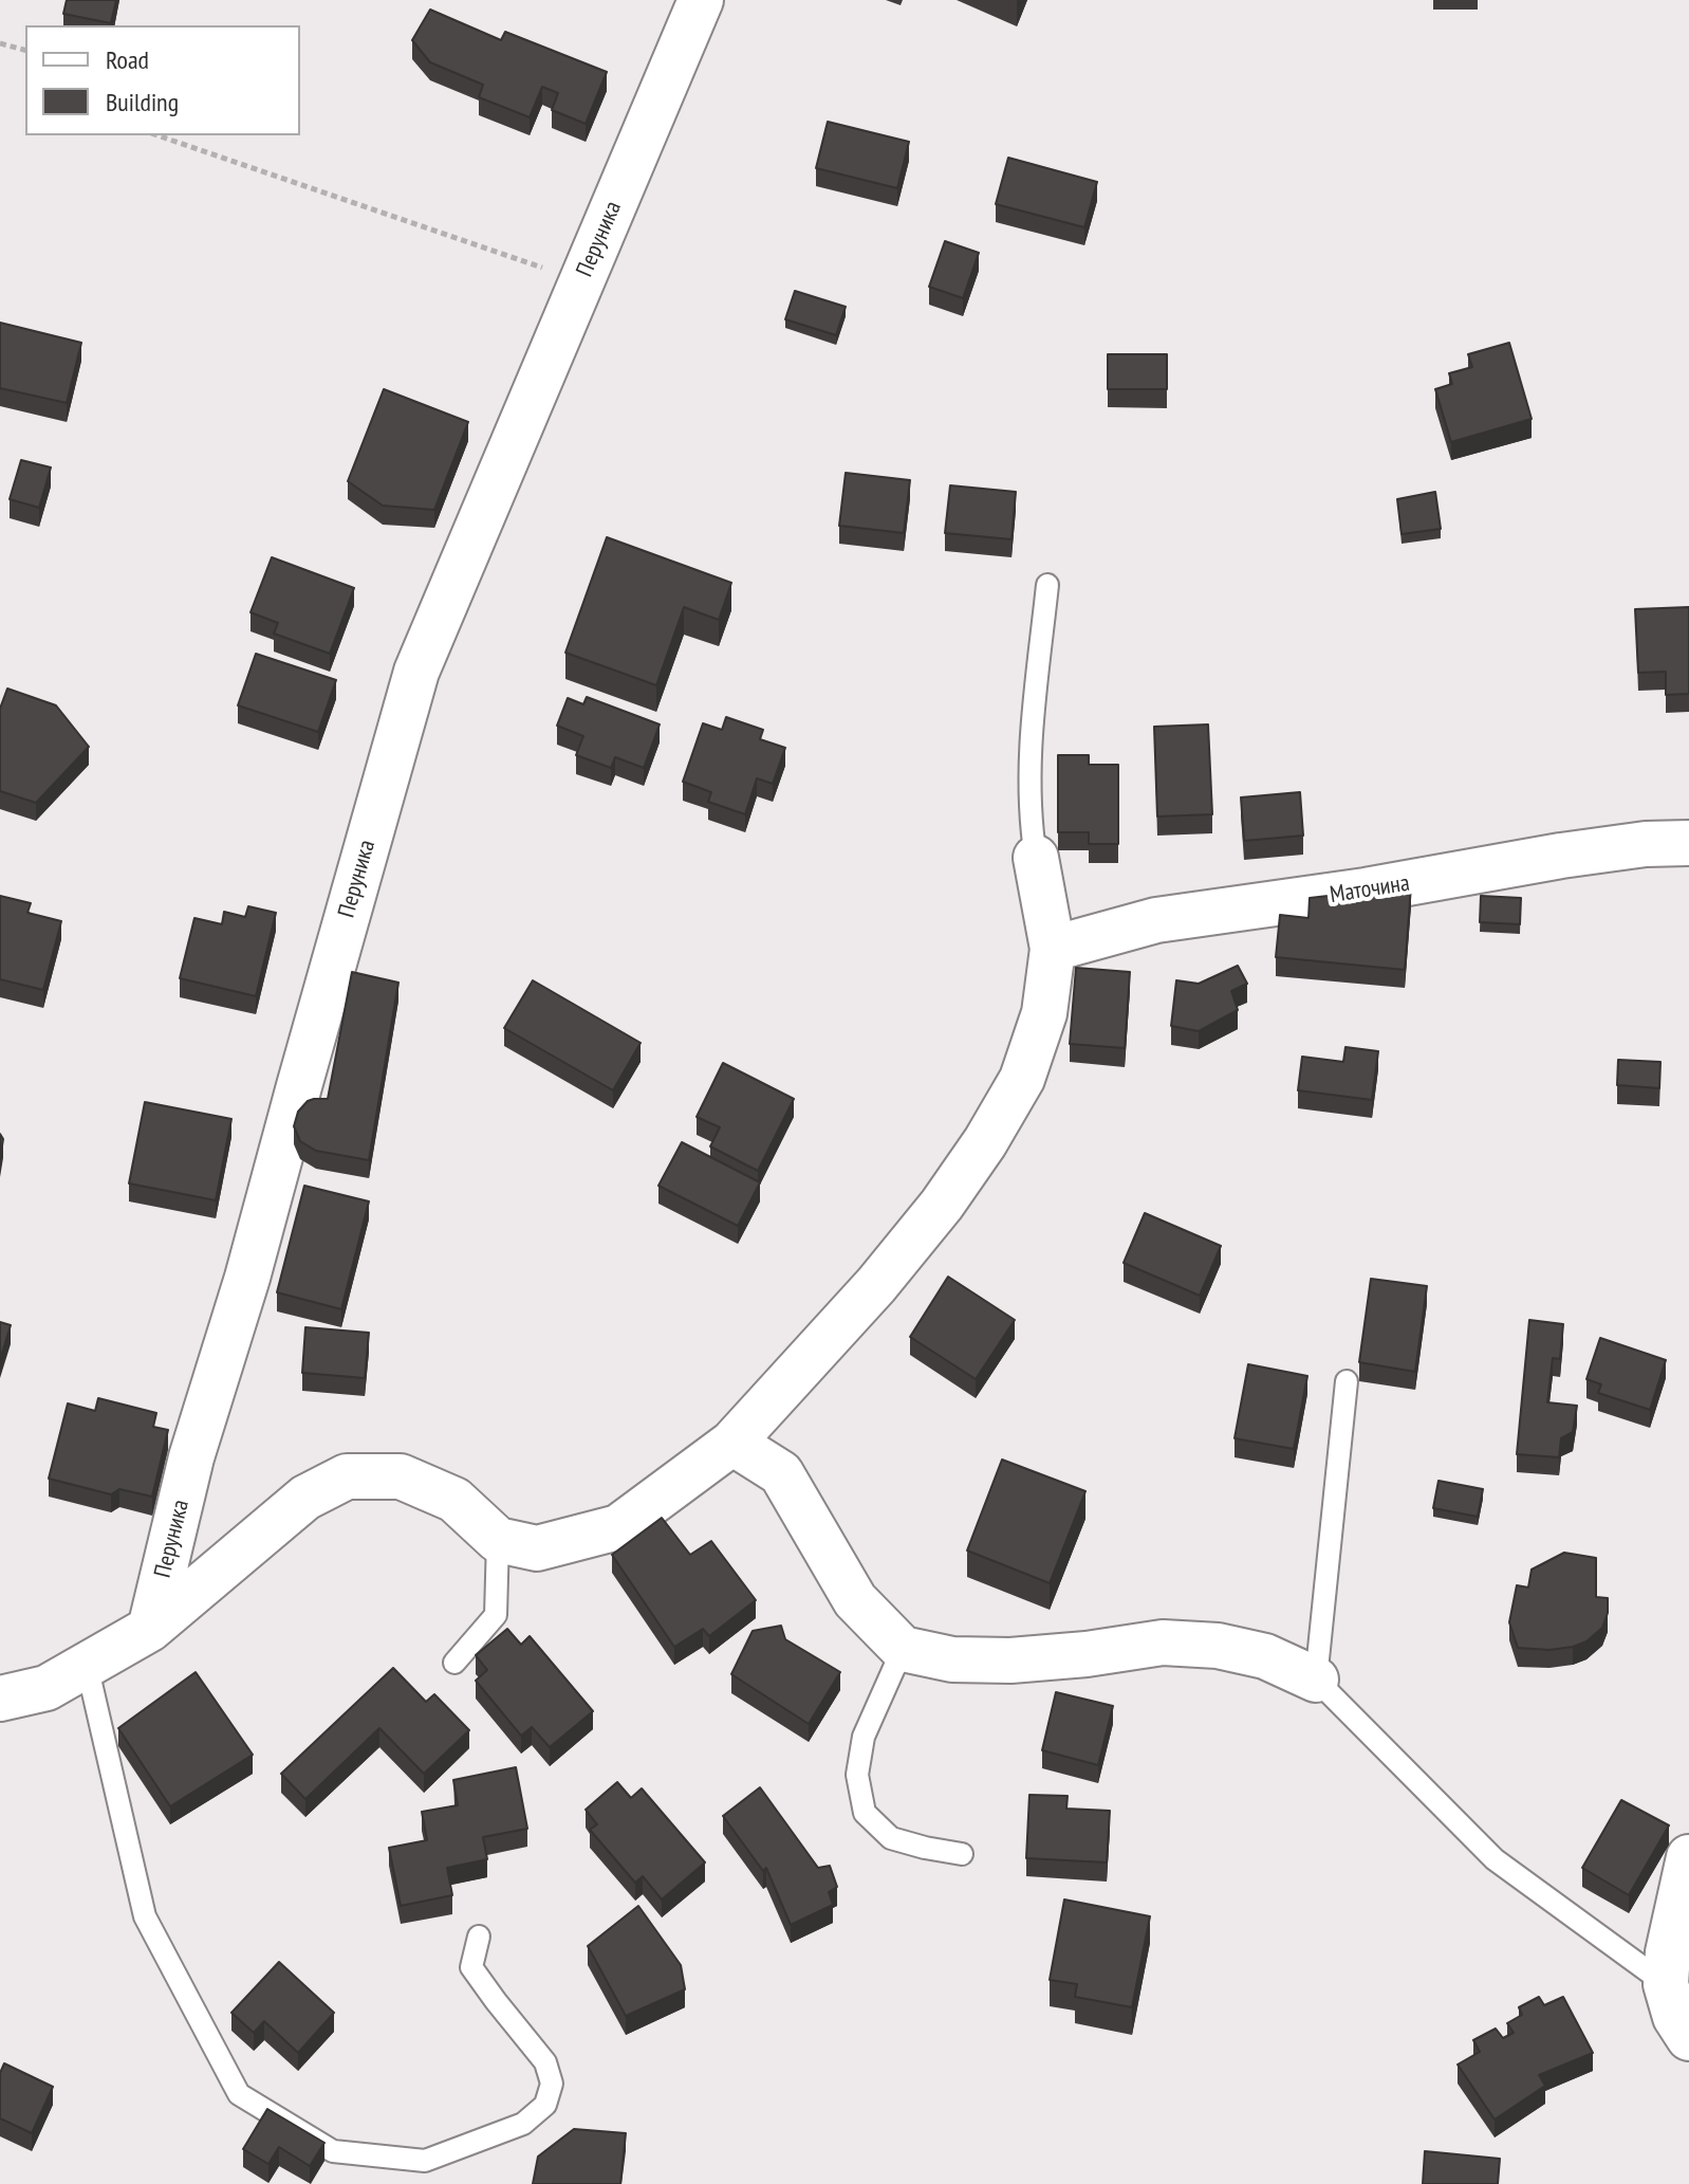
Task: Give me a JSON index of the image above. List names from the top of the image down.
{
  "streets": {
    "street": ["Перуника", "Маточина"]
  },
  "legend": ["Road", "Building"]
}
